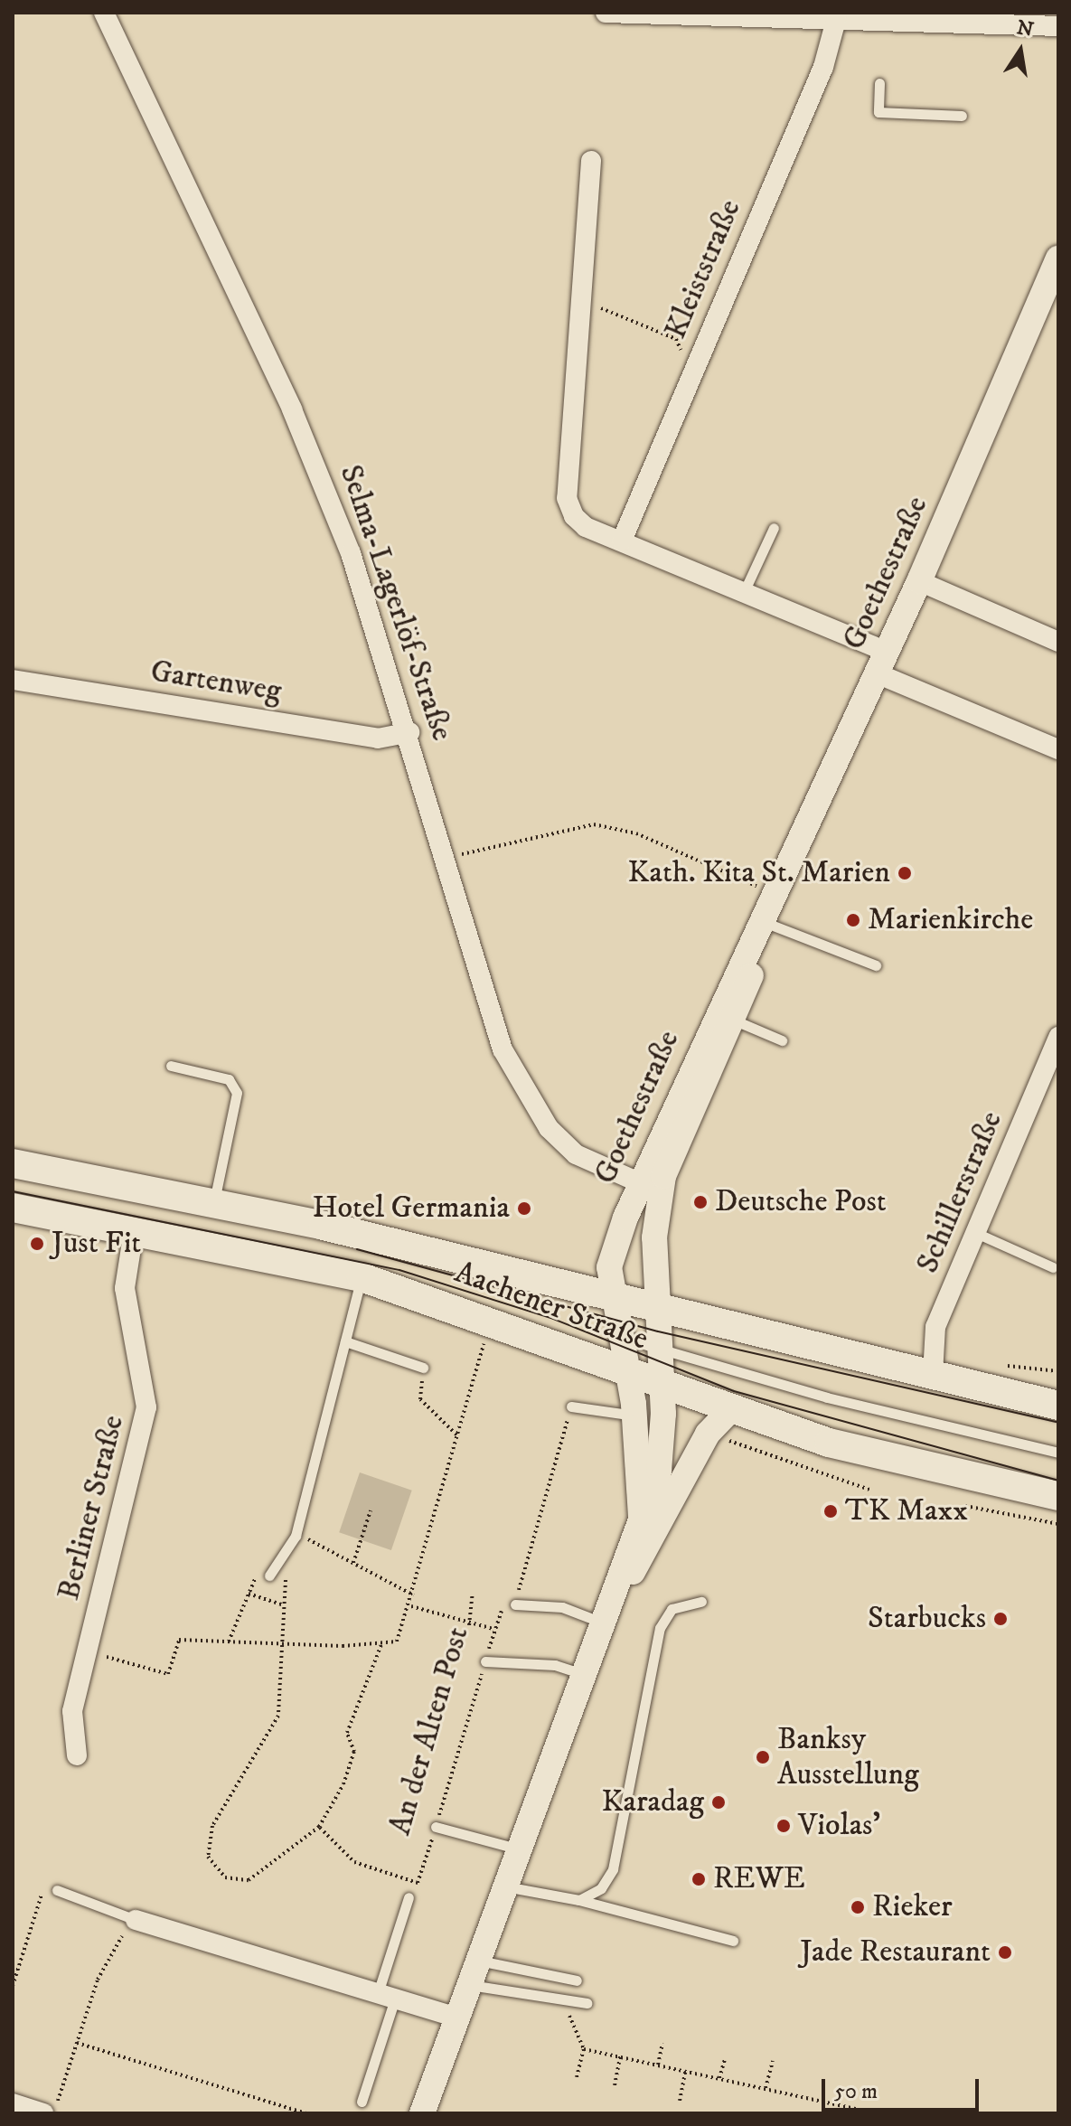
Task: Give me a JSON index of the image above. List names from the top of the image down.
{
  "streets": {
    "main road": ["Aachener Straße"],
    "street": [
      "Kleiststraße",
      "Goethestraße",
      "Selma-Lagerlöf-Straße",
      "Gartenweg",
      "Schillerstraße",
      "Berliner Straße"
    ],
    "path": ["An der Alten Post"]
  },
  "crossings": [
    ["Goethestraße", "Selma-Lagerlöf-Straße"],
    ["Goethestraße", "Aachener Straße"],
    ["Selma-Lagerlöf-Straße", "Gartenweg"],
    ["Schillerstraße", "Aachener Straße"],
    ["Aachener Straße", "Berliner Straße"]
  ],
  "places": [
    "Kath. Kita St. Marien",
    "Marienkirche",
    "Deutsche Post",
    "Hotel Germania",
    "Just Fit",
    "TK Maxx",
    "Starbucks",
    "Banksy Ausstellung",
    "Karadag",
    "Violas'",
    "REWE",
    "Rieker",
    "Jade Restaurant"
  ],
  "scale_bar": "50 m",
  "north": "top"
}
